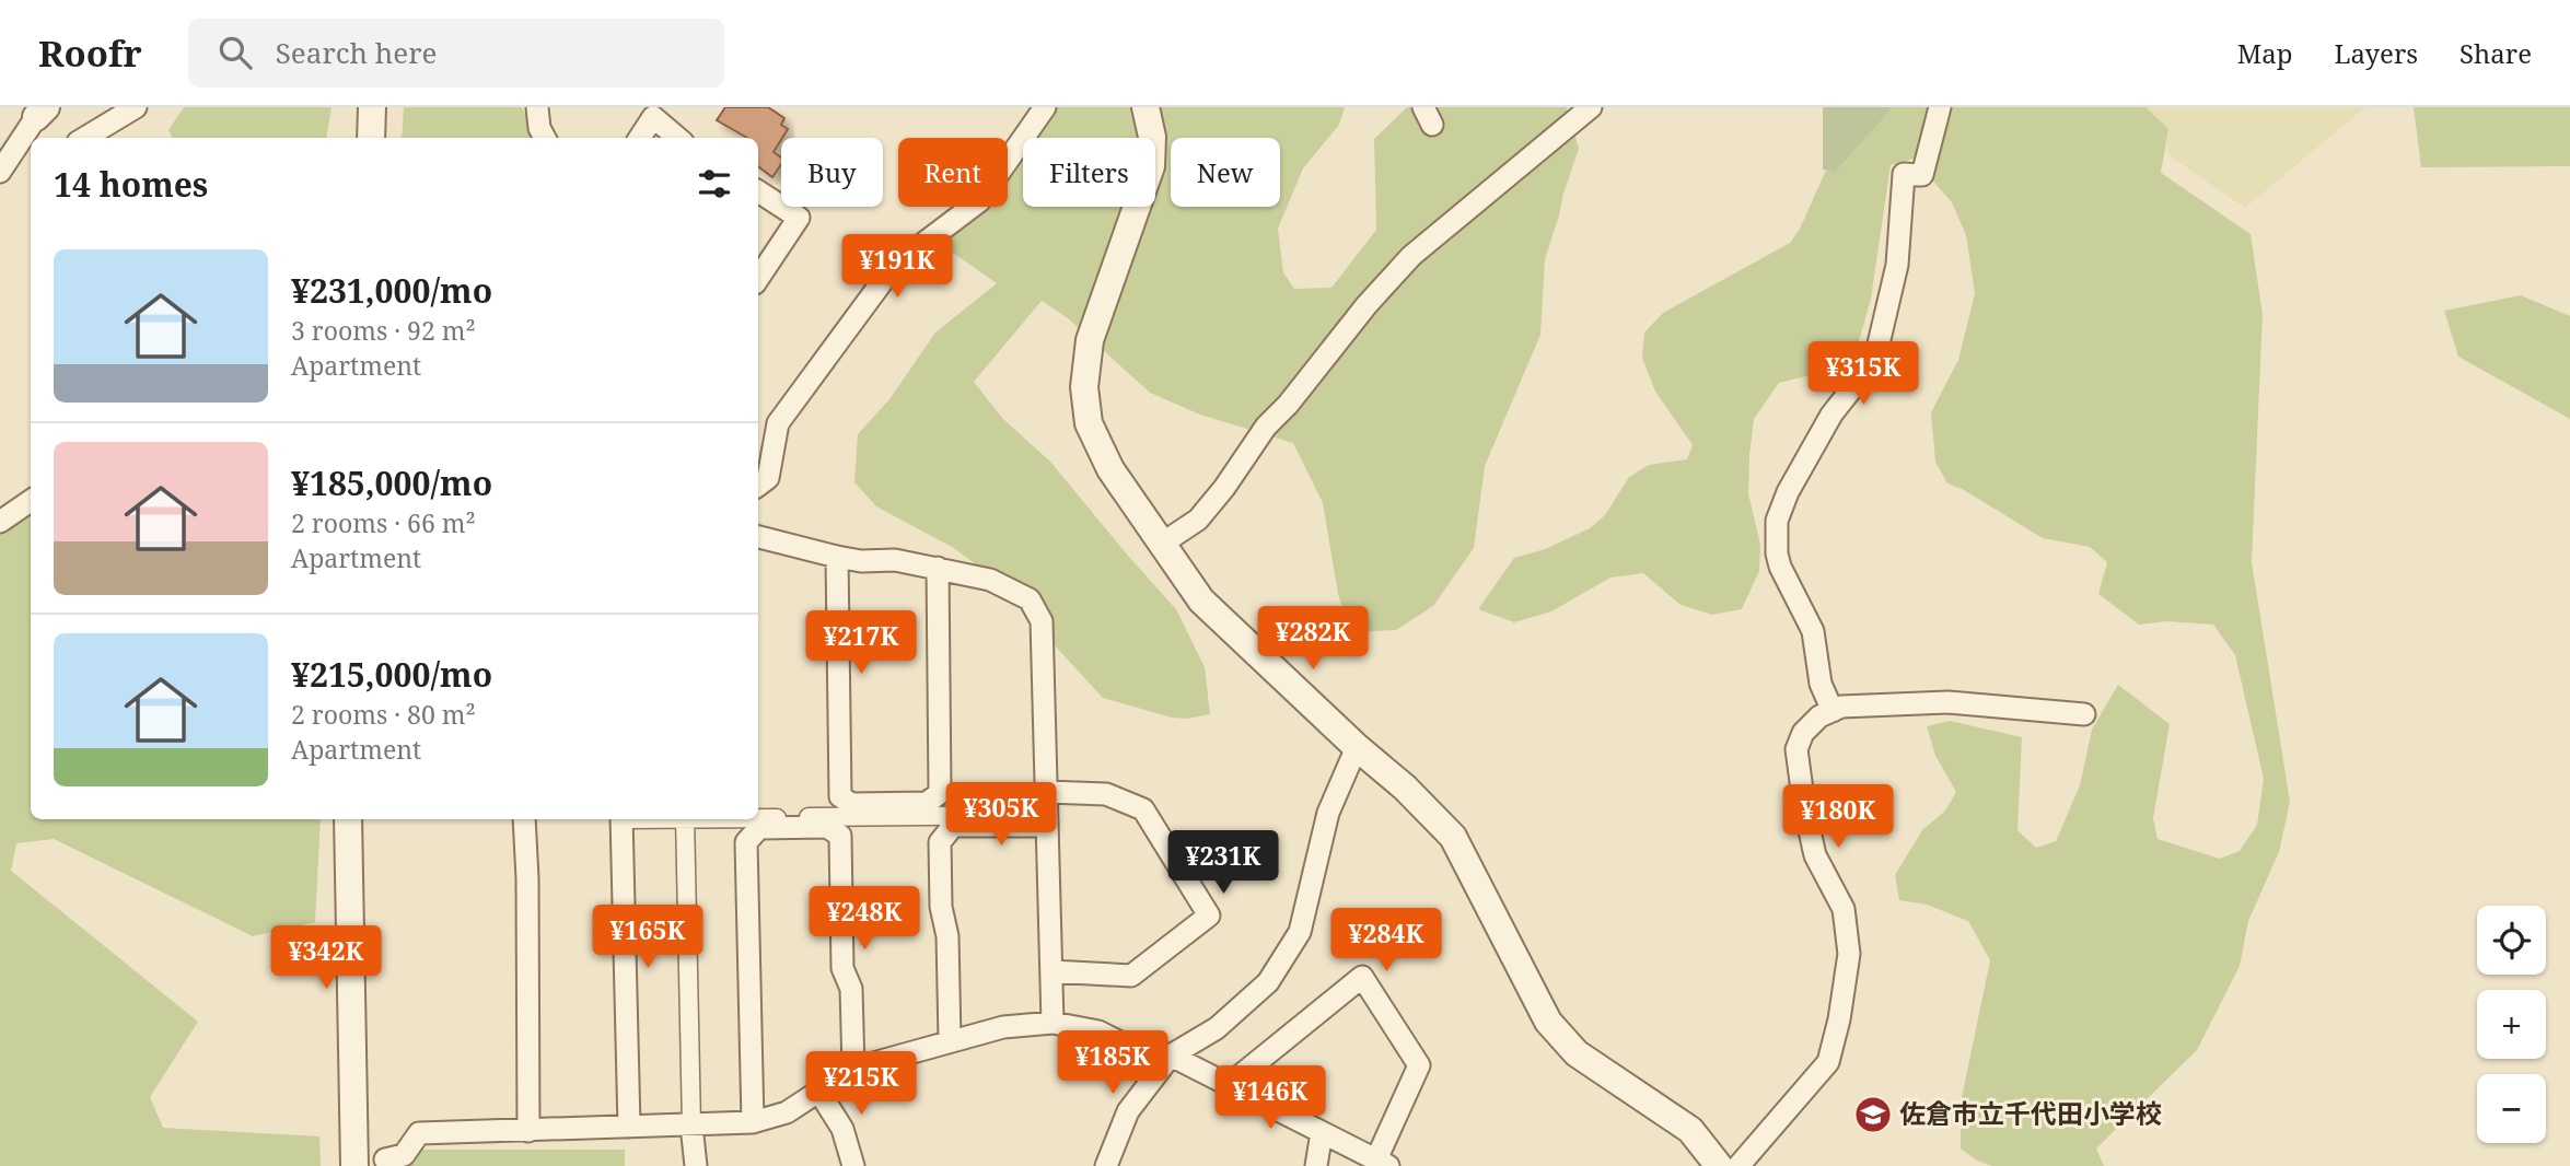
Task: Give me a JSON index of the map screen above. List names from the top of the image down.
{
  "places": {
    "school or university": ["佐倉市立千代田小学校"]
  },
  "page": {
    "header": "Roofr",
    "search": "Search here",
    "nav": ["Map", "Layers", "Share"],
    "chip": [
      "Buy",
      "Rent",
      "Filters",
      "New"
    ],
    "heading": "14 homes",
    "list": [
      {
        "name": "¥231,000/mo",
        "note": "3 rooms · 92 m² · Apartment"
      },
      {
        "name": "¥185,000/mo",
        "note": "2 rooms · 66 m² · Apartment"
      },
      {
        "name": "¥215,000/mo",
        "note": "2 rooms · 80 m² · Apartment"
      }
    ],
    "price": [
      "¥191K",
      "¥315K",
      "¥282K",
      "¥217K",
      "¥305K",
      "¥180K",
      "¥231K",
      "¥248K",
      "¥165K",
      "¥284K",
      "¥342K",
      "¥185K",
      "¥215K",
      "¥146K"
    ],
    "map_buttons": ["+", "−"]
  }
}
